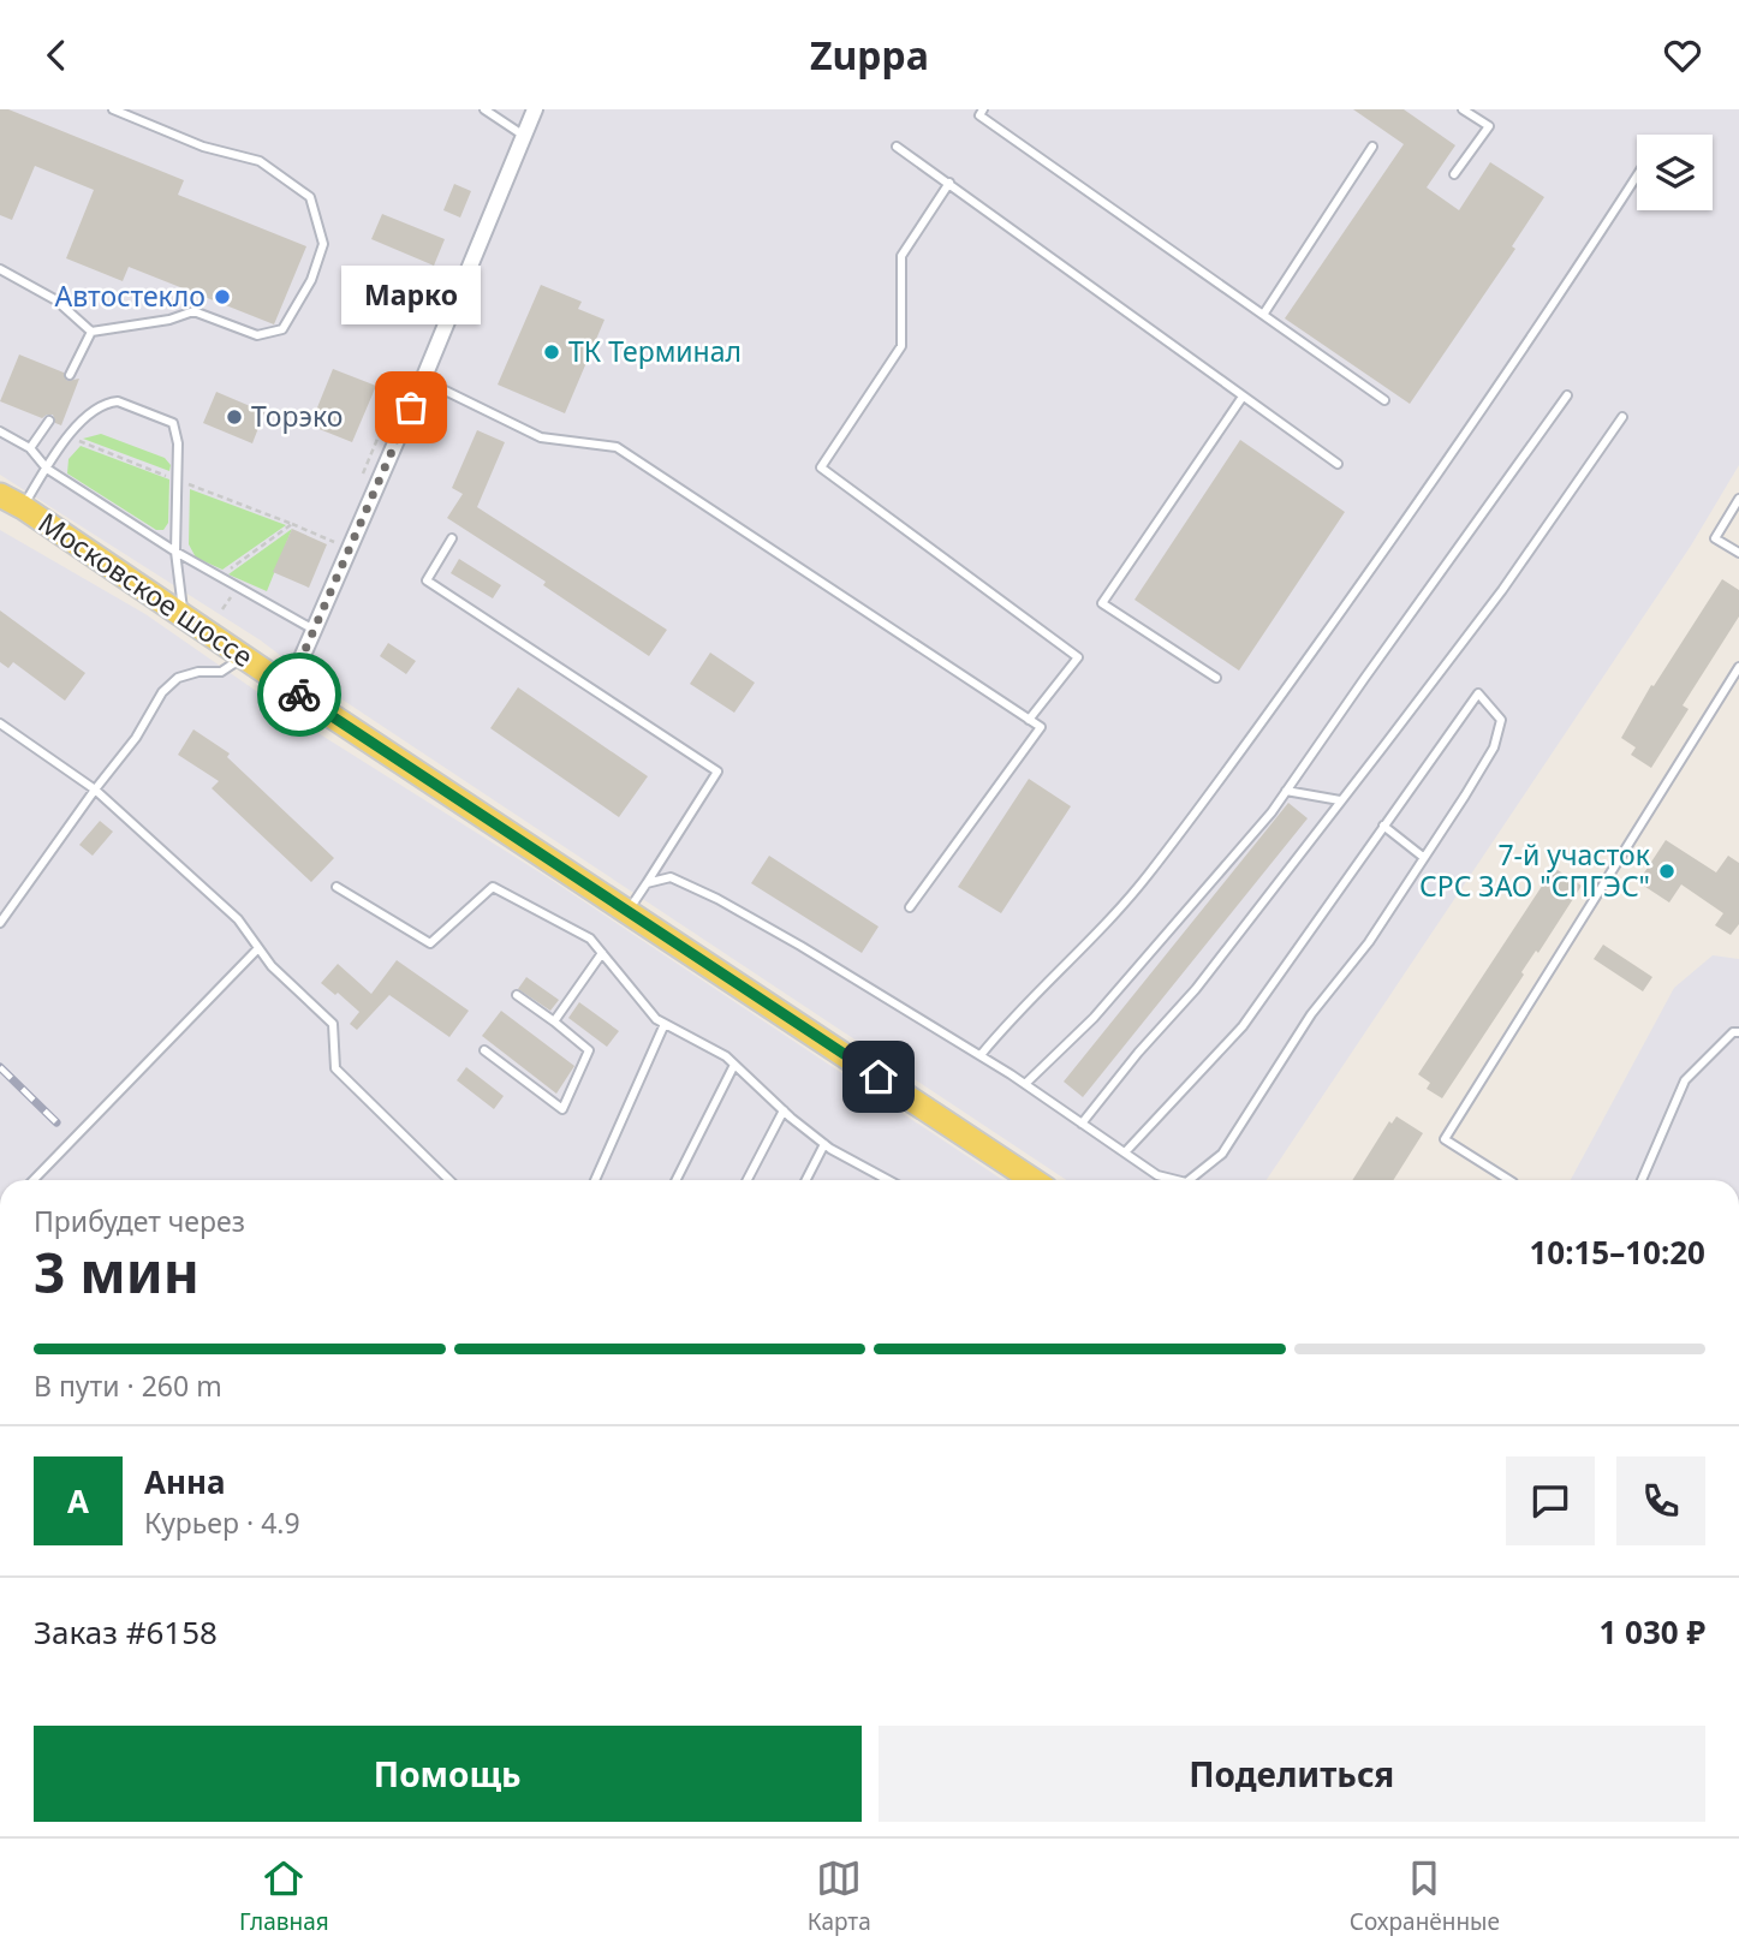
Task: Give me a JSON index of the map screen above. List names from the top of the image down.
{
  "streets": {
    "main road": ["Московское шоссе"]
  },
  "places": [
    "Автостекло",
    "ТК Терминал",
    "Марко",
    "Торэко",
    "7-й участок СРС ЗАО \"СПГЭС\""
  ],
  "page": {
    "header": "Zuppa",
    "bubble": "Марко",
    "heading": ["3 мин", "Прибудет через", "10:15–10:20"],
    "panel": [
      "Анна",
      "Курьер · 4.9",
      "Заказ #6158",
      "1 030 ₽"
    ],
    "bar": "В пути · 260 m",
    "round": "А",
    "buttons": ["Помощь", "Поделиться"],
    "tabs": ["Главная", "Карта", "Сохранённые"]
  }
}
